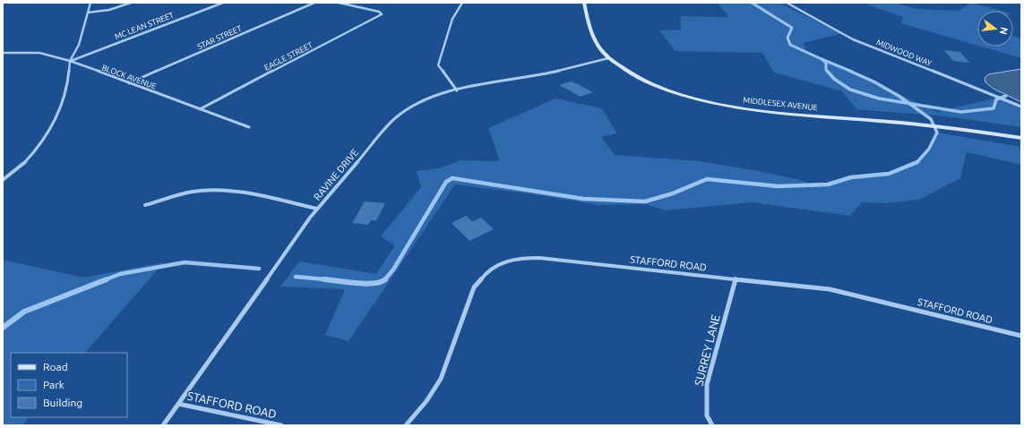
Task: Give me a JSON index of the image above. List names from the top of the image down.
{
  "streets": {
    "street": [
      "MC LEAN STREET",
      "STAR STREET",
      "MIDWOOD WAY",
      "EAGLE STREET",
      "BLOCK AVENUE",
      "MIDDLESEX AVENUE",
      "RAVINE DRIVE",
      "STAFFORD ROAD",
      "SURREY LANE"
    ]
  },
  "crossings": [
    ["MC LEAN STREET", "BLOCK AVENUE"],
    ["STAR STREET", "BLOCK AVENUE"],
    ["EAGLE STREET", "BLOCK AVENUE"],
    ["MIDDLESEX AVENUE", "RAVINE DRIVE"],
    ["RAVINE DRIVE", "STAFFORD ROAD"],
    ["STAFFORD ROAD", "SURREY LANE"]
  ],
  "legend": ["Road", "Park", "Building"],
  "north": "right"
}
